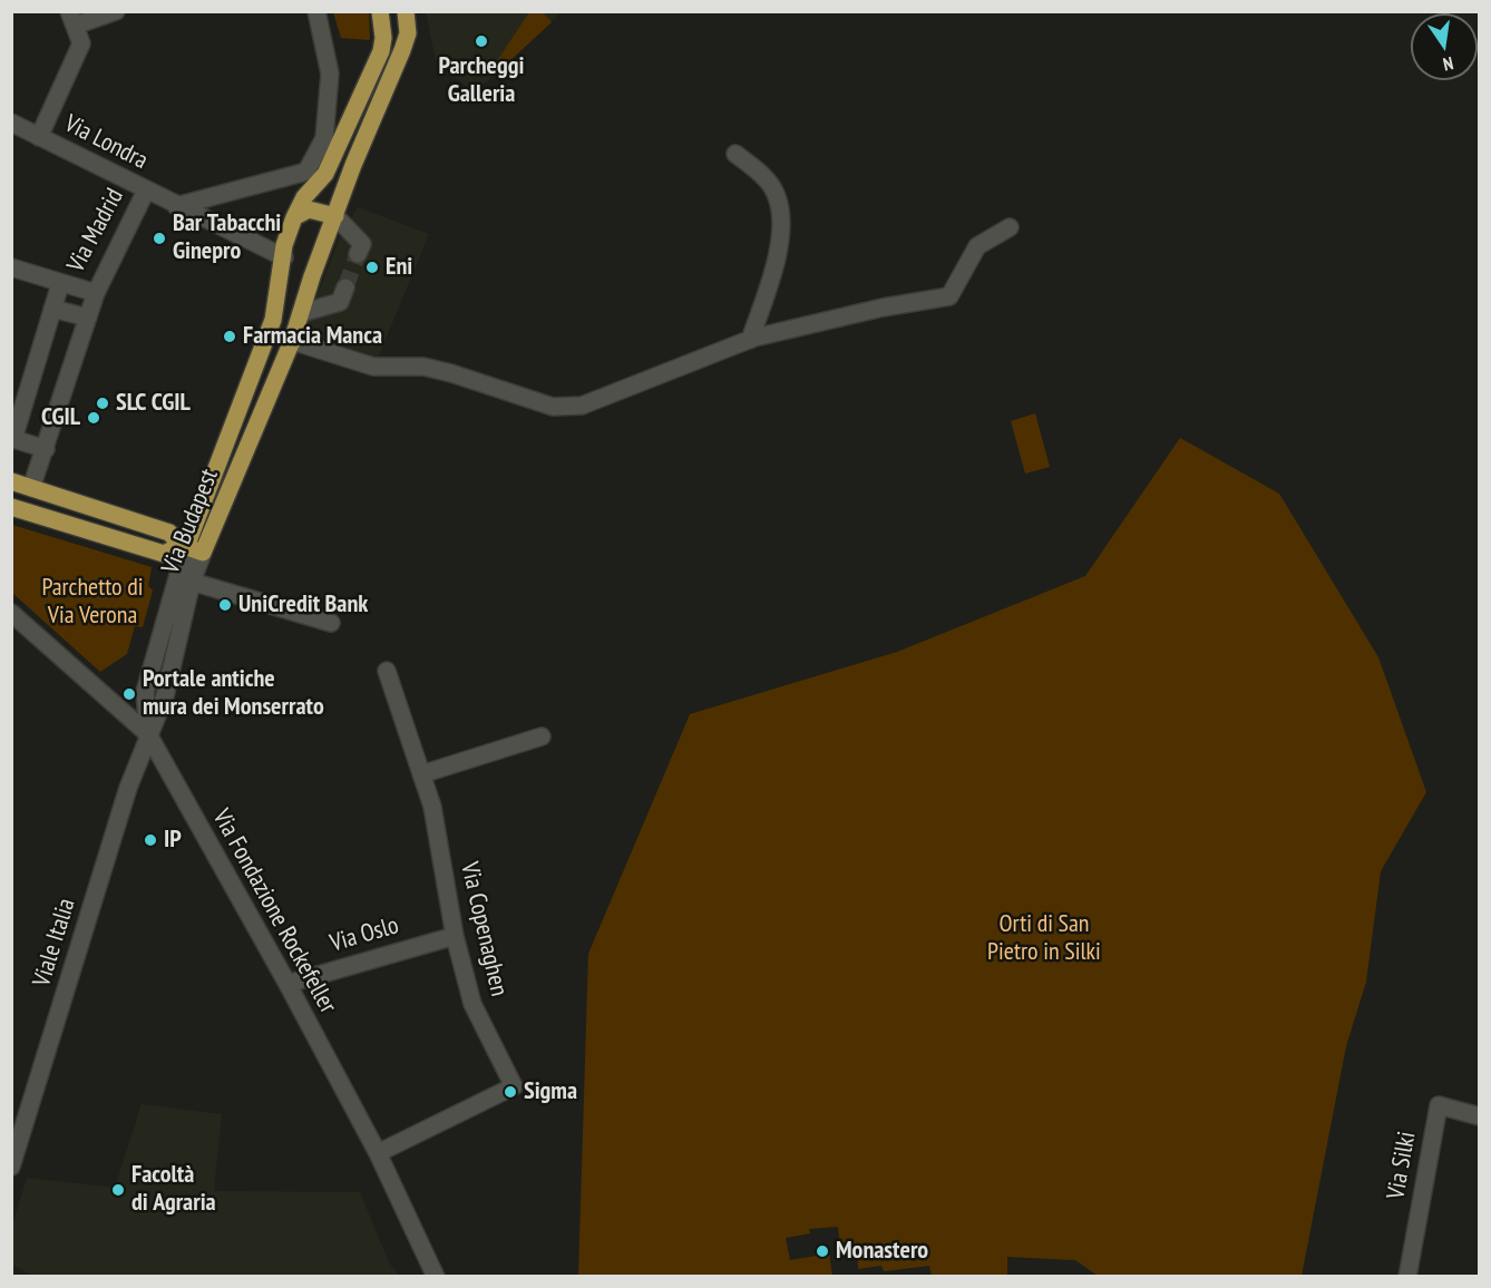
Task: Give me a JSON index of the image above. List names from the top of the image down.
{
  "streets": {
    "main road": ["Via Budapest"],
    "street": [
      "Via Londra",
      "Via Madrid",
      "Via Fondazione Rockefeller",
      "Via Copenaghen",
      "Via Oslo",
      "Viale Italia",
      "Via Silki"
    ]
  },
  "crossings": [
    ["Via Londra", "Via Madrid"],
    ["Via Londra", "Via Budapest"],
    ["Via Budapest", "Via Fondazione Rockefeller"],
    ["Via Budapest", "Viale Italia"],
    ["Via Fondazione Rockefeller", "Via Copenaghen"],
    ["Via Fondazione Rockefeller", "Via Oslo"],
    ["Via Fondazione Rockefeller", "Viale Italia"],
    ["Via Copenaghen", "Via Oslo"]
  ],
  "parks": ["Parchetto di Via Verona", "Orti di San Pietro in Silki"],
  "places": [
    "Parcheggi Galleria",
    "Bar Tabacchi Ginepro",
    "Eni",
    "Farmacia Manca",
    "SLC CGIL",
    "CGIL",
    "UniCredit Bank",
    "Portale antiche mura dei Monserrato",
    "IP",
    "Sigma",
    "Facoltà di Agraria",
    "Monastero"
  ],
  "north": "bottom"
}
